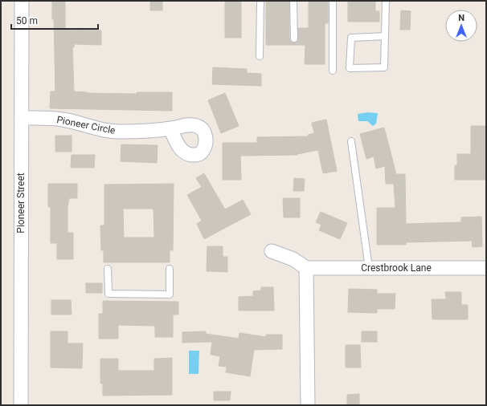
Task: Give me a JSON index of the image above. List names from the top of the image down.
{
  "streets": {
    "street": ["Pioneer Circle", "Pioneer Street", "Crestbrook Lane"]
  },
  "crossings": [
    ["Pioneer Circle", "Pioneer Street"]
  ],
  "scale_bar": "50 m",
  "north": "top"
}
